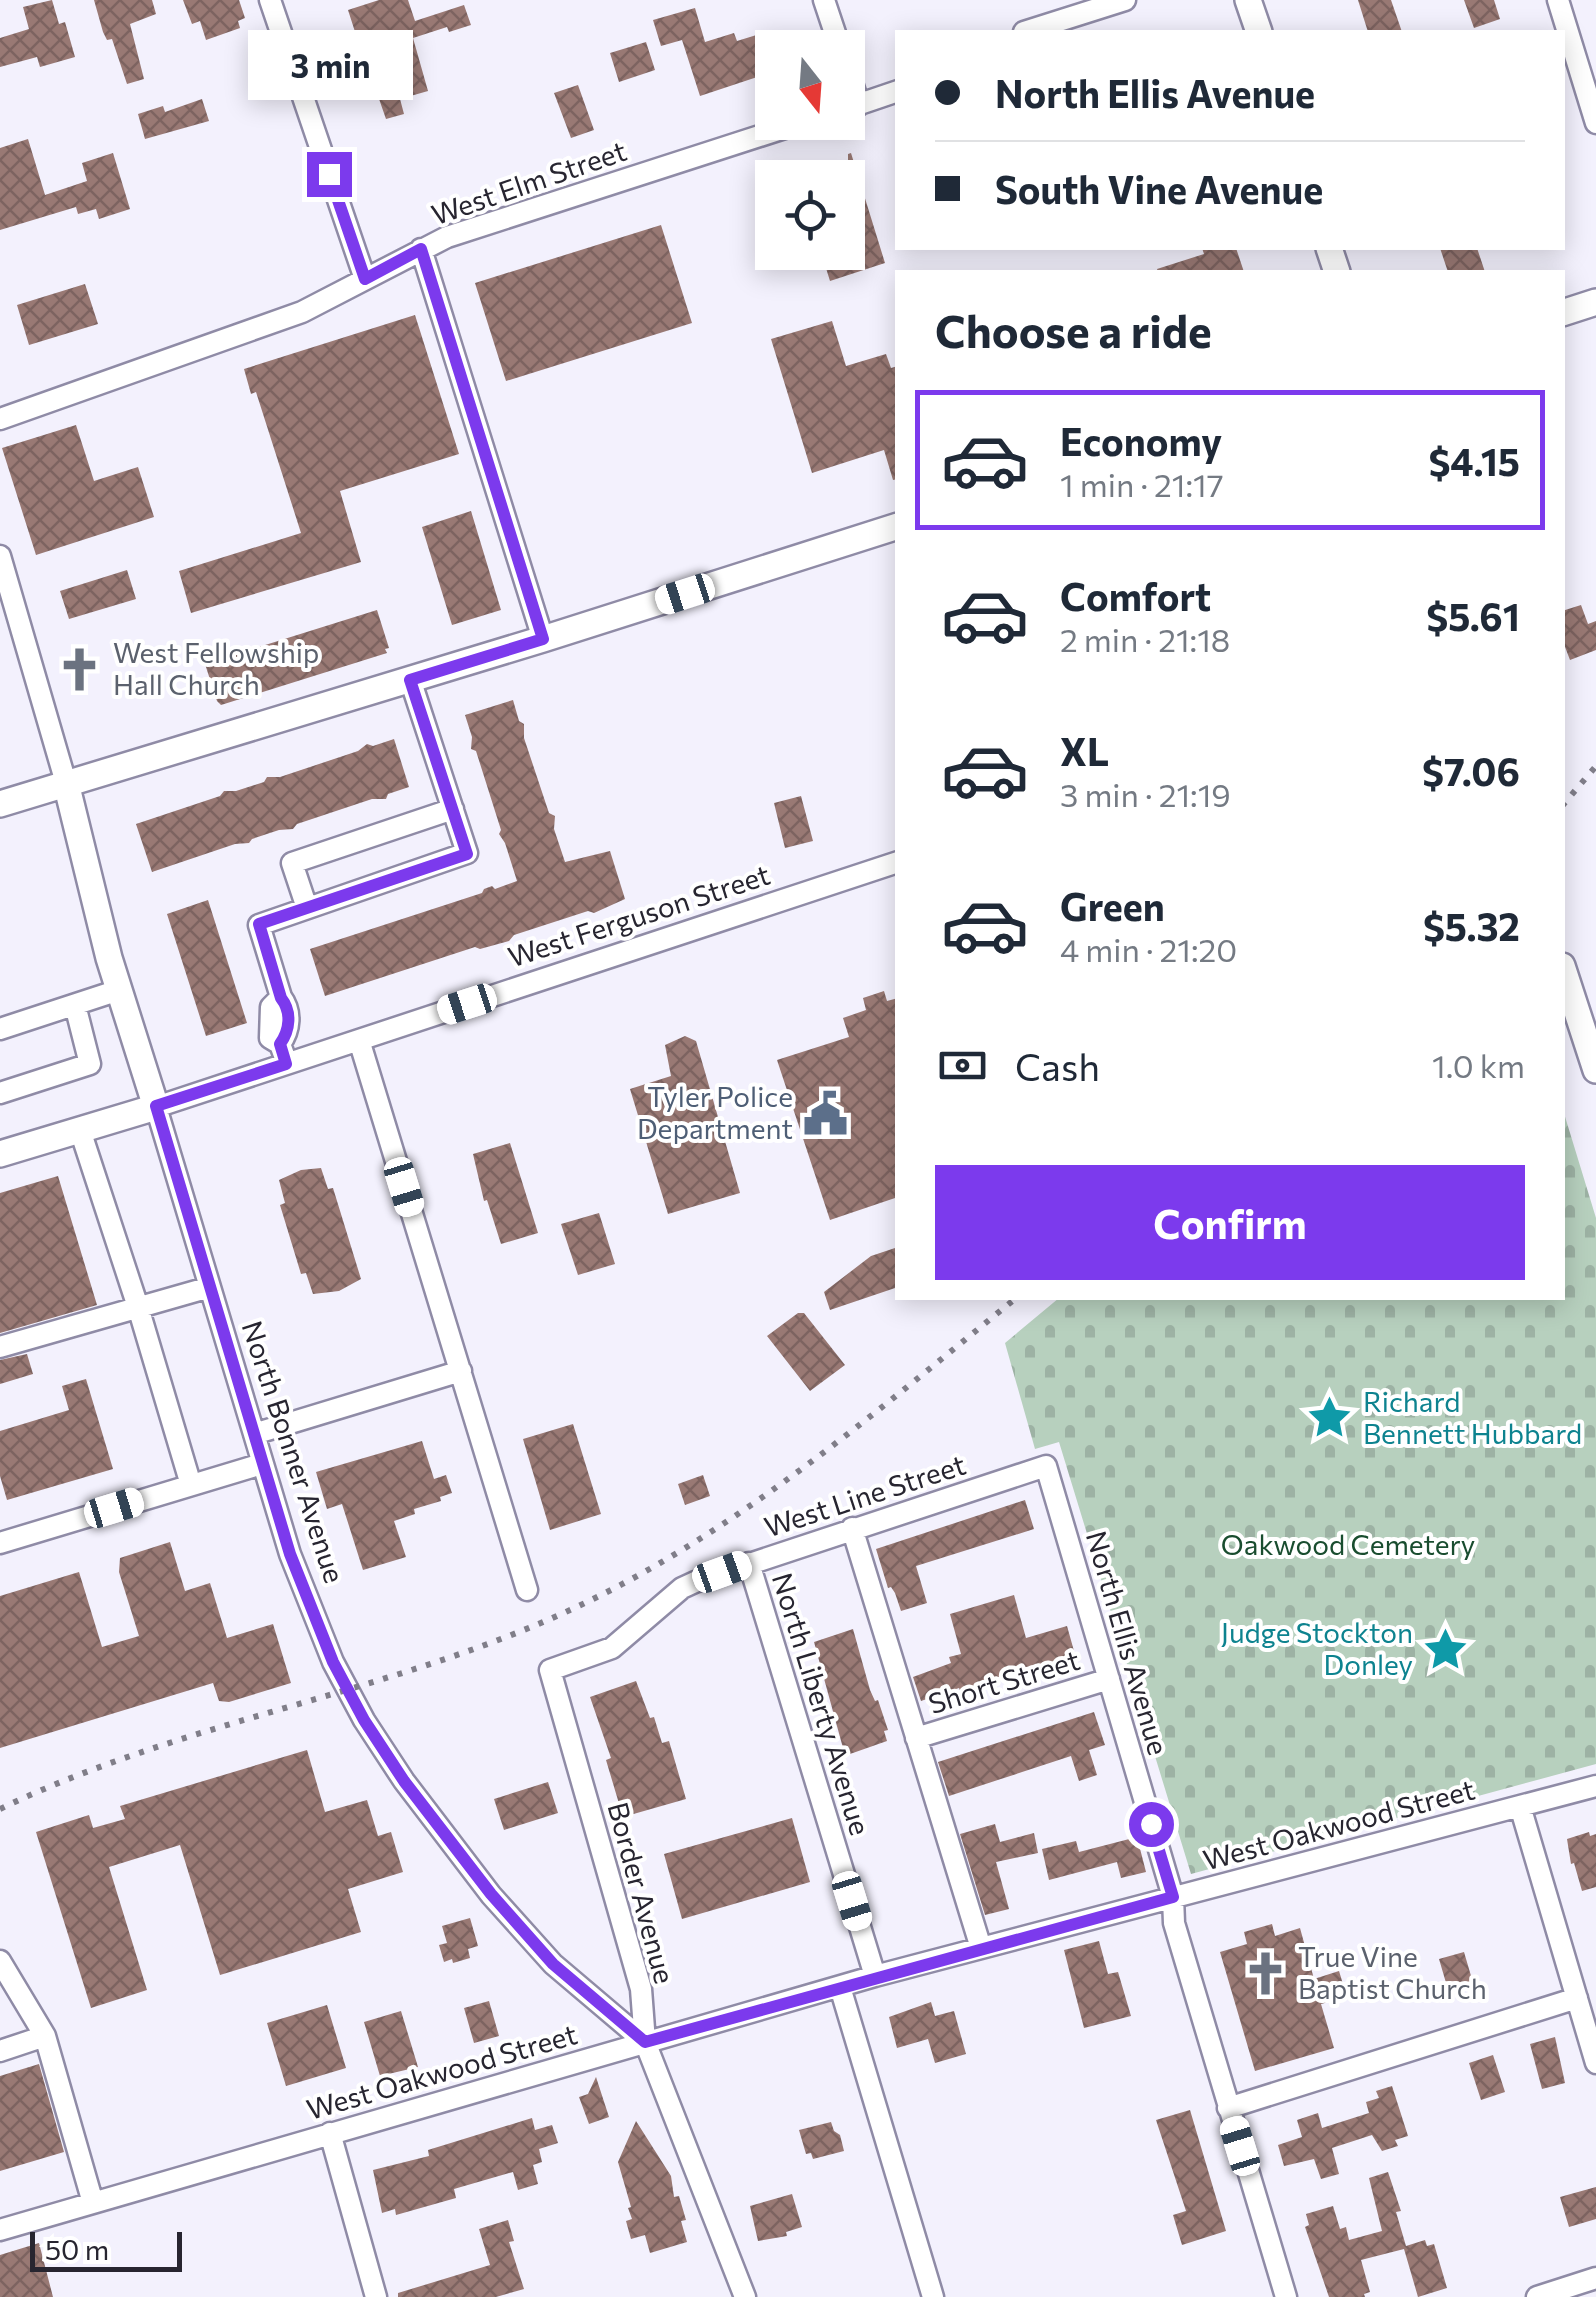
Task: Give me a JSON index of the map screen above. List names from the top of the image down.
{
  "streets": {
    "main road": ["West Ferguson Street", "North Bonner Avenue"],
    "street": [
      "West Elm Street",
      "West Line Street",
      "North Ellis Avenue",
      "Short Street",
      "North Liberty Avenue",
      "West Oakwood Street",
      "Border Avenue"
    ]
  },
  "crossings": [
    ["West Ferguson Street", "North Bonner Avenue"],
    ["North Bonner Avenue", "West Oakwood Street"],
    ["North Bonner Avenue", "Border Avenue"],
    ["West Line Street", "North Ellis Avenue"],
    ["West Line Street", "North Liberty Avenue"],
    ["West Line Street", "Border Avenue"],
    ["North Ellis Avenue", "Short Street"],
    ["North Ellis Avenue", "West Oakwood Street"],
    ["North Liberty Avenue", "West Oakwood Street"],
    ["West Oakwood Street", "Border Avenue"]
  ],
  "parks": ["Oakwood Cemetery"],
  "places": {
    "church": ["West Fellowship Hall Church", "True Vine Baptist Church"],
    "public building": ["Tyler Police Department"],
    "place": ["Richard Bennett Hubbard", "Judge Stockton Donley"]
  },
  "scale_bar": "50 m",
  "north": "bottom",
  "page": {
    "bubble": "3 min",
    "banner": ["North Ellis Avenue", "South Vine Avenue"],
    "heading": "Choose a ride",
    "list": [
      {
        "name": "Economy",
        "note": "1 min · 21:17",
        "value": "$4.15"
      },
      {
        "name": "Comfort",
        "note": "2 min · 21:18",
        "value": "$5.61"
      },
      {
        "name": "XL",
        "note": "3 min · 21:19",
        "value": "$7.06"
      },
      {
        "name": "Green",
        "note": "4 min · 21:20",
        "value": "$5.32"
      }
    ],
    "pay": ["Cash", "1.0 km"],
    "buttons": "Confirm",
    "scale": "50 m"
  }
}
